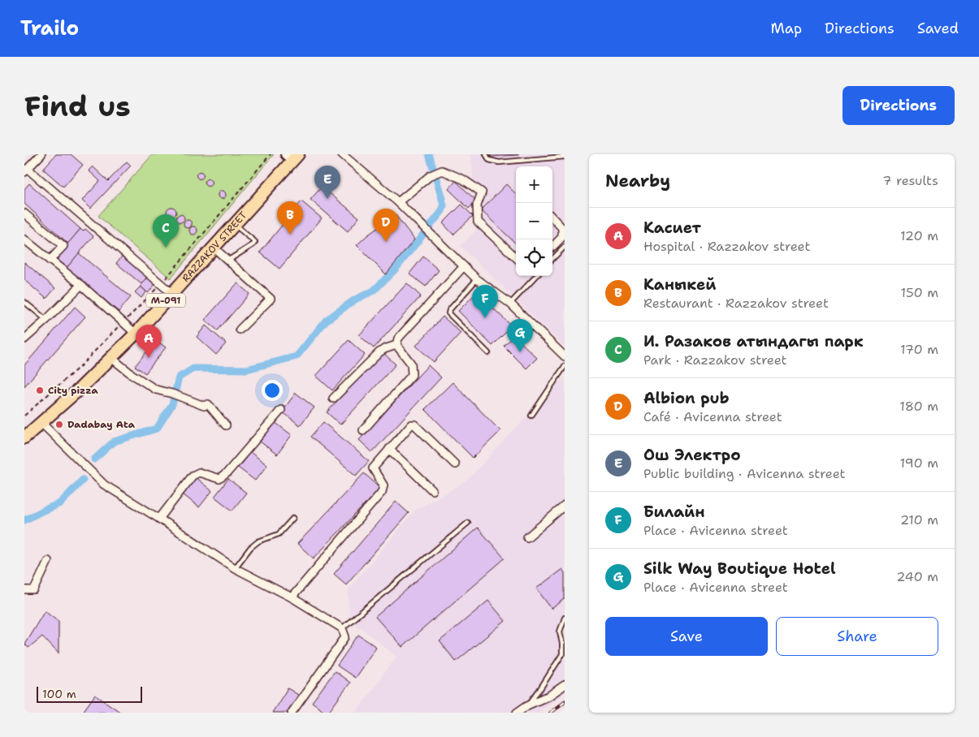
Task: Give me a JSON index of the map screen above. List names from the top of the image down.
{
  "streets": {
    "main road": ["RAZZAKOV STREET", "М-091"]
  },
  "places": ["City pizza", "Dadabay Ata"],
  "scale_bar": "100 m",
  "page": {
    "header": "Trailo",
    "nav": ["Map", "Directions", "Saved"],
    "buttons": [
      "Directions",
      ["Save", "Share"]
    ],
    "title": "Find us",
    "heading": ["Nearby", "7 results"],
    "pins": [
      "E",
      "B",
      "D",
      "C",
      "F",
      "G",
      "A"
    ],
    "map_buttons": ["+", "−"],
    "list": [
      {
        "mark": "A",
        "name": "Касиет",
        "note": "Hospital · Razzakov street",
        "value": "120 m"
      },
      {
        "mark": "B",
        "name": "Каныкей",
        "note": "Restaurant · Razzakov street",
        "value": "150 m"
      },
      {
        "mark": "C",
        "name": "И. Разаков атындагы парк",
        "note": "Park · Razzakov street",
        "value": "170 m"
      },
      {
        "mark": "D",
        "name": "Albion pub",
        "note": "Café · Avicenna street",
        "value": "180 m"
      },
      {
        "mark": "E",
        "name": "Ош Электро",
        "note": "Public building · Avicenna street",
        "value": "190 m"
      },
      {
        "mark": "F",
        "name": "Билайн",
        "note": "Place · Avicenna street",
        "value": "210 m"
      },
      {
        "mark": "G",
        "name": "Silk Way Boutique Hotel",
        "note": "Place · Avicenna street",
        "value": "240 m"
      }
    ],
    "scale": "100 m"
  }
}
